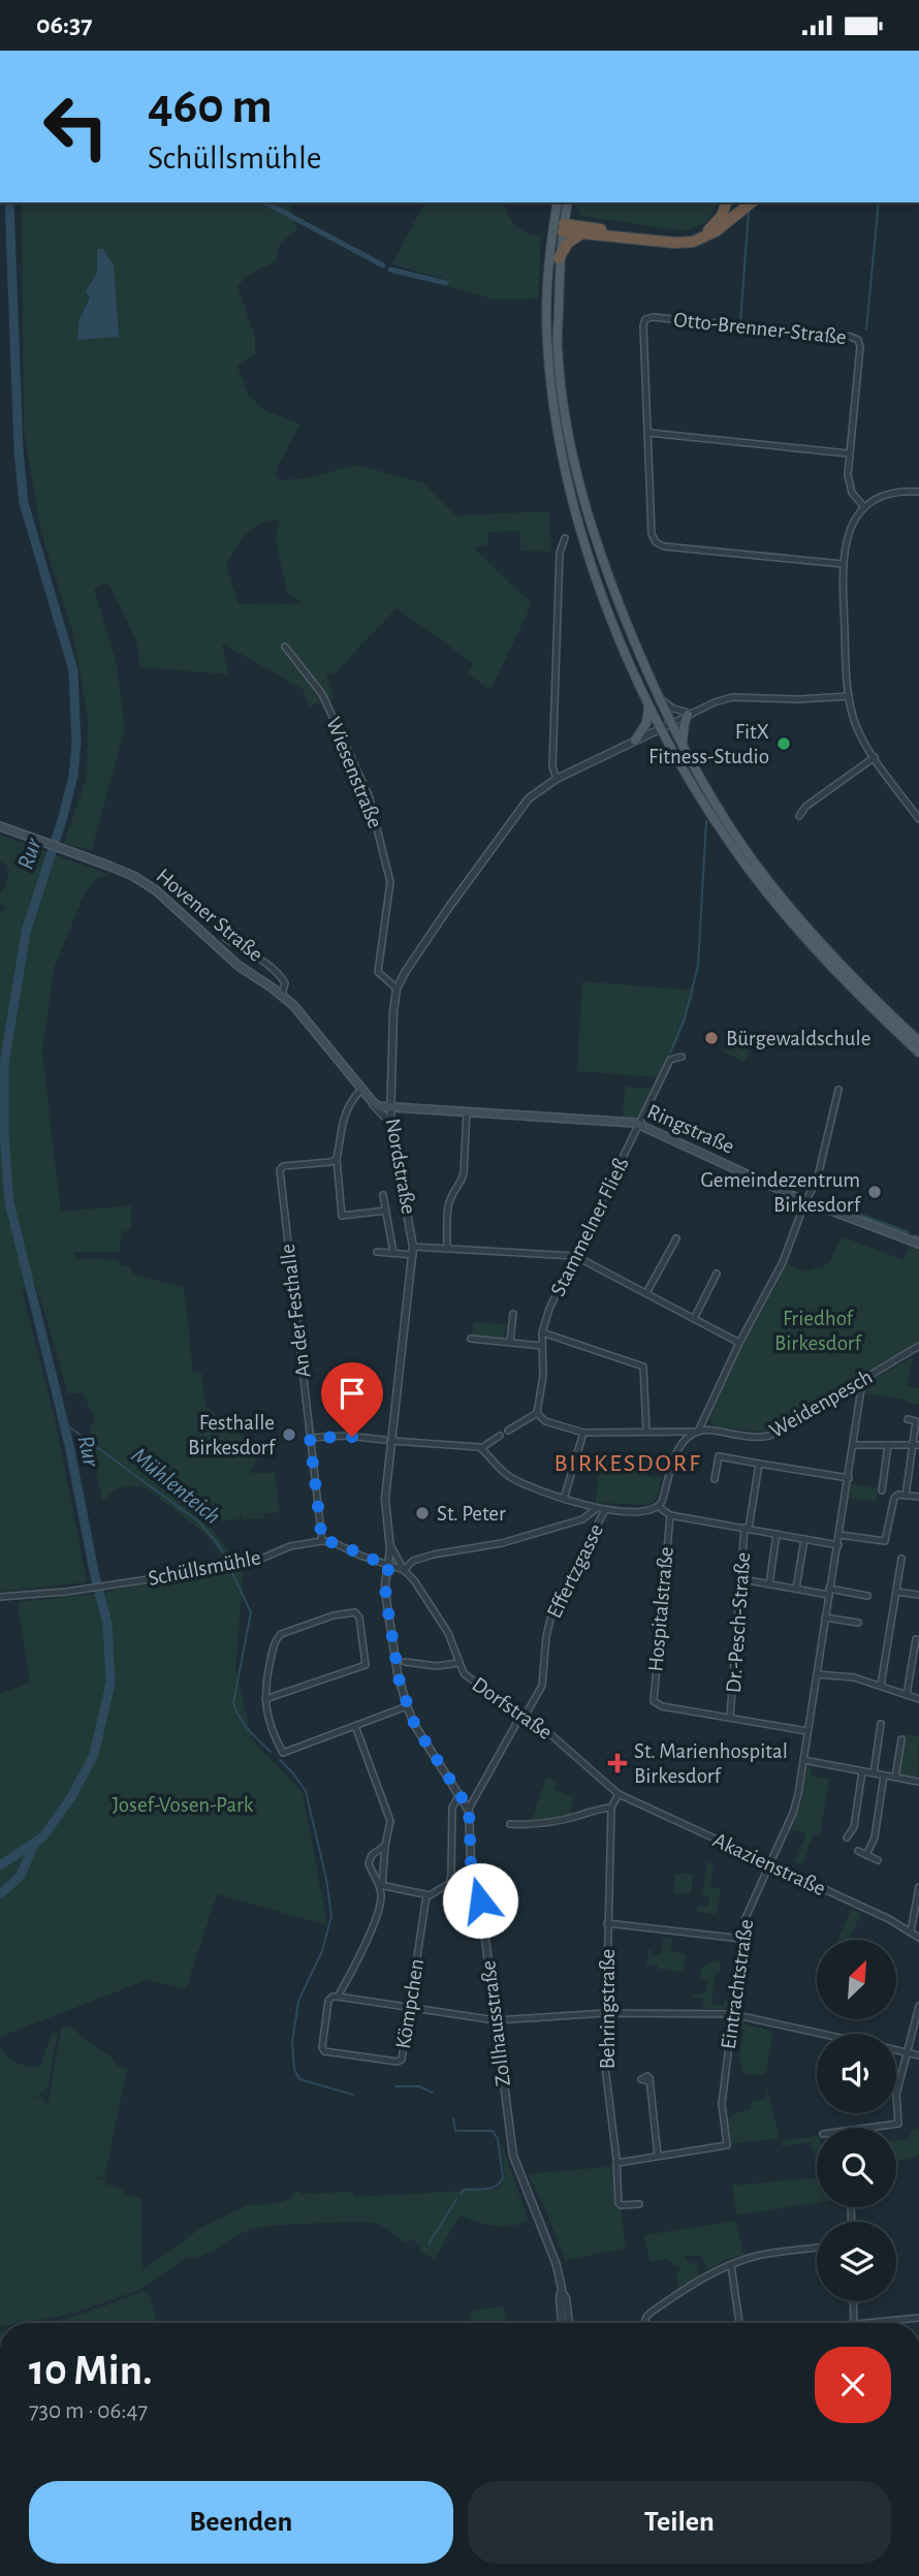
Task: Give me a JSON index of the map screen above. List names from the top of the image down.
{
  "streets": {
    "main road": ["Hovener Straße", "Ringstraße"],
    "street": [
      "Otto-Brenner-Straße",
      "Wiesenstraße",
      "Nordstraße",
      "Stammelner Fließ",
      "An der Festhalle",
      "Weidenpesch",
      "Schüllsmühle",
      "Effertzgasse",
      "Hospitalstraße",
      "Dr.-Pesch-Straße",
      "Dorfstraße",
      "Akazienstraße",
      "Eintrachtstraße",
      "Kömpchen",
      "Behringstraße",
      "Zollhausstraße"
    ]
  },
  "crossings": [
    ["Wiesenstraße", "Nordstraße"],
    ["Ringstraße", "Nordstraße"],
    ["Ringstraße", "Stammelner Fließ"],
    ["Nordstraße", "Dorfstraße"],
    ["Stammelner Fließ", "Weidenpesch"],
    ["An der Festhalle", "Schüllsmühle"],
    ["Weidenpesch", "Eintrachtstraße"],
    ["Effertzgasse", "Dorfstraße"],
    ["Effertzgasse", "Zollhausstraße"],
    ["Hospitalstraße", "Dr.-Pesch-Straße"],
    ["Dorfstraße", "Akazienstraße"],
    ["Dorfstraße", "Behringstraße"],
    ["Akazienstraße", "Eintrachtstraße"],
    ["Akazienstraße", "Behringstraße"]
  ],
  "districts": ["BIRKESDORF"],
  "water": ["Rur", "Mühlenteich"],
  "parks": ["Friedhof Birkesdorf", "Josef-Vosen-Park"],
  "places": {
    "other": [
      "FitX Fitness-Studio",
      "Bürgewaldschule",
      "Gemeindezentrum Birkesdorf",
      "Festhalle Birkesdorf",
      "St. Peter"
    ],
    "health": ["St. Marienhospital Birkesdorf"]
  },
  "north": "top right",
  "page": {
    "status": "06:37",
    "turn": ["460 m", "Schüllsmühle"],
    "heading": ["10 Min.", "730 m · 06:47"],
    "buttons": ["Beenden", "Teilen"]
  }
}
